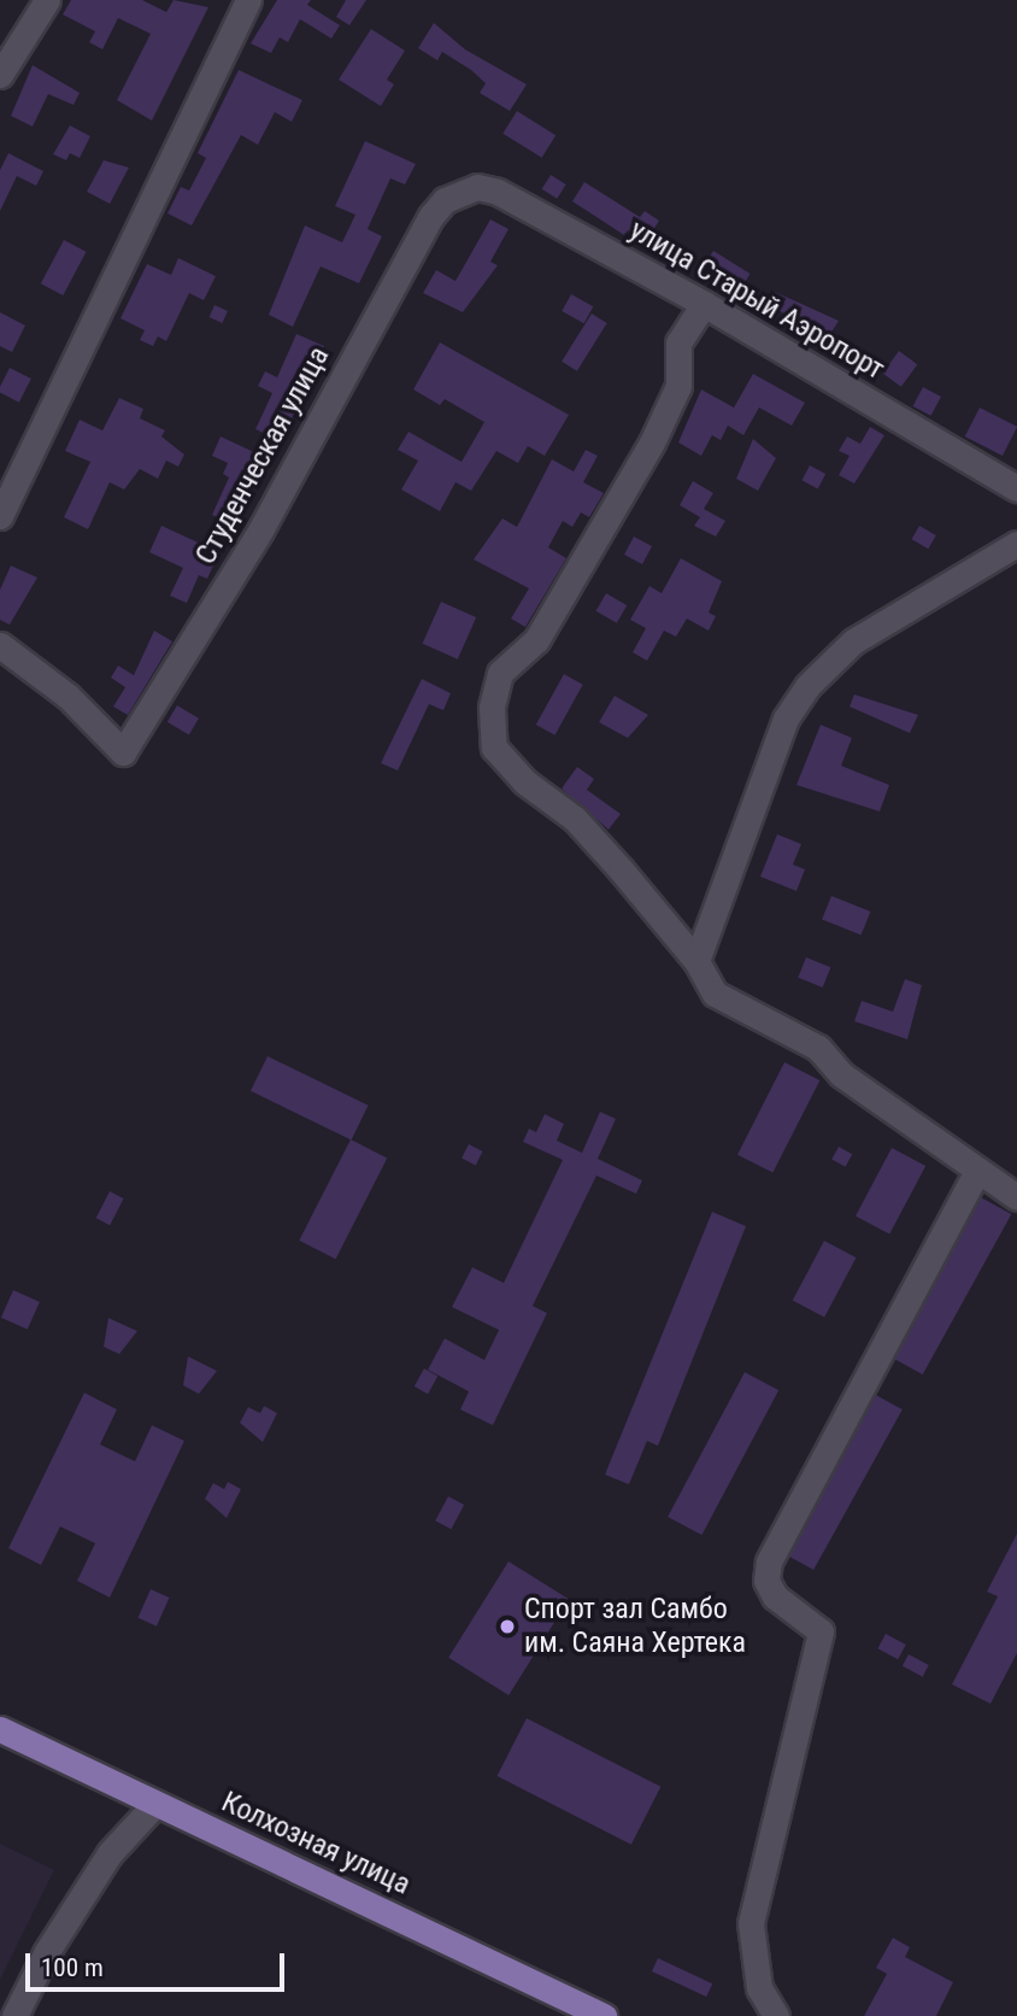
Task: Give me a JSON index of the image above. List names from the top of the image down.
{
  "streets": {
    "main road": ["Колхозная улица"],
    "street": ["улица Старый Аэропорт", "Студенческая улица"]
  },
  "crossings": [
    ["улица Старый Аэропорт", "Студенческая улица"]
  ],
  "places": ["Спорт зал Самбо им. Саяна Хертека"],
  "scale_bar": "100 m"
}
